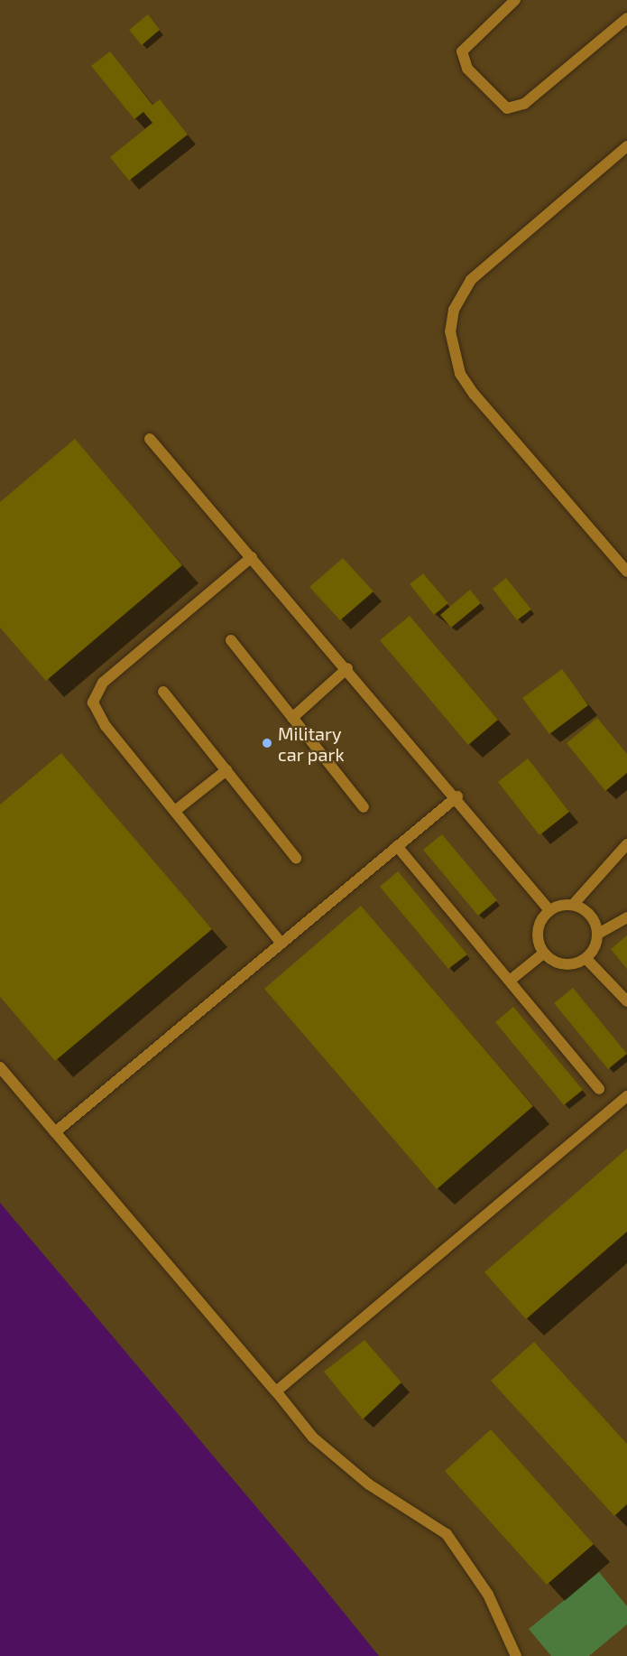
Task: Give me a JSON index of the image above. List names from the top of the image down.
{
  "places": ["Military car park"]
}
